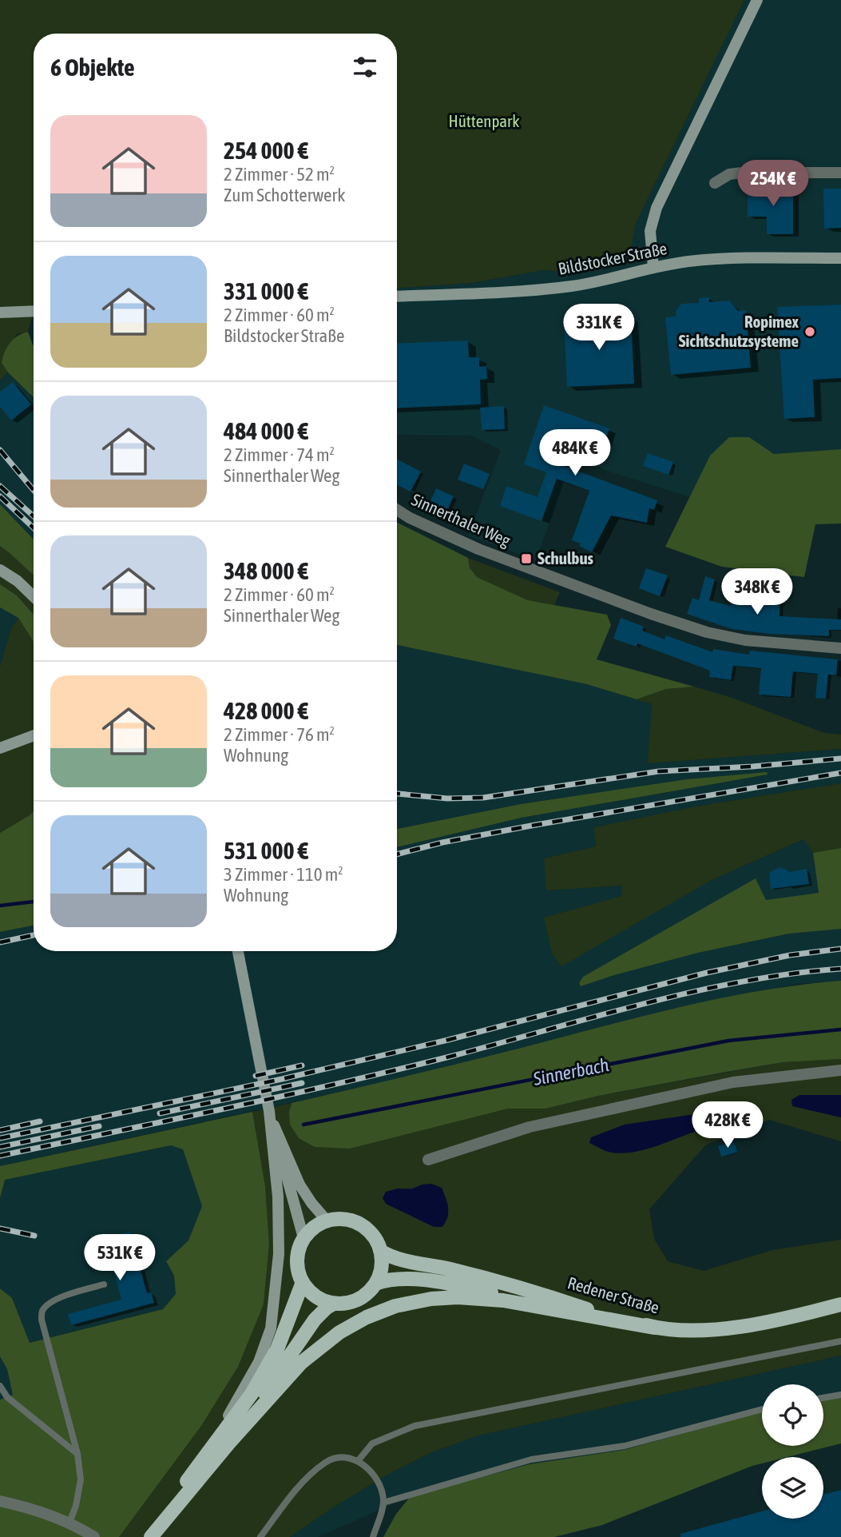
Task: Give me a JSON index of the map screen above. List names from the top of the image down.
{
  "streets": {
    "main road": ["Bildstocker Straße", "Redener Straße"],
    "street": ["Sinnerthaler Weg"]
  },
  "water": ["Sinnerbach"],
  "parks": ["Hüttenpark"],
  "places": {
    "other": ["Ropimex Sichtschutzsysteme"],
    "transit": ["Schulbus"]
  },
  "page": {
    "heading": "6 Objekte",
    "list": [
      {
        "name": "254 000 €",
        "note": "2 Zimmer · 52 m² · Zum Schotterwerk"
      },
      {
        "name": "331 000 €",
        "note": "2 Zimmer · 60 m² · Bildstocker Straße"
      },
      {
        "name": "484 000 €",
        "note": "2 Zimmer · 74 m² · Sinnerthaler Weg"
      },
      {
        "name": "348 000 €",
        "note": "2 Zimmer · 60 m² · Sinnerthaler Weg"
      },
      {
        "name": "428 000 €",
        "note": "2 Zimmer · 76 m² · Wohnung"
      },
      {
        "name": "531 000 €",
        "note": "3 Zimmer · 110 m² · Wohnung"
      }
    ],
    "price": [
      "254K €",
      "331K €",
      "484K €",
      "348K €",
      "428K €",
      "531K €"
    ]
  }
}
